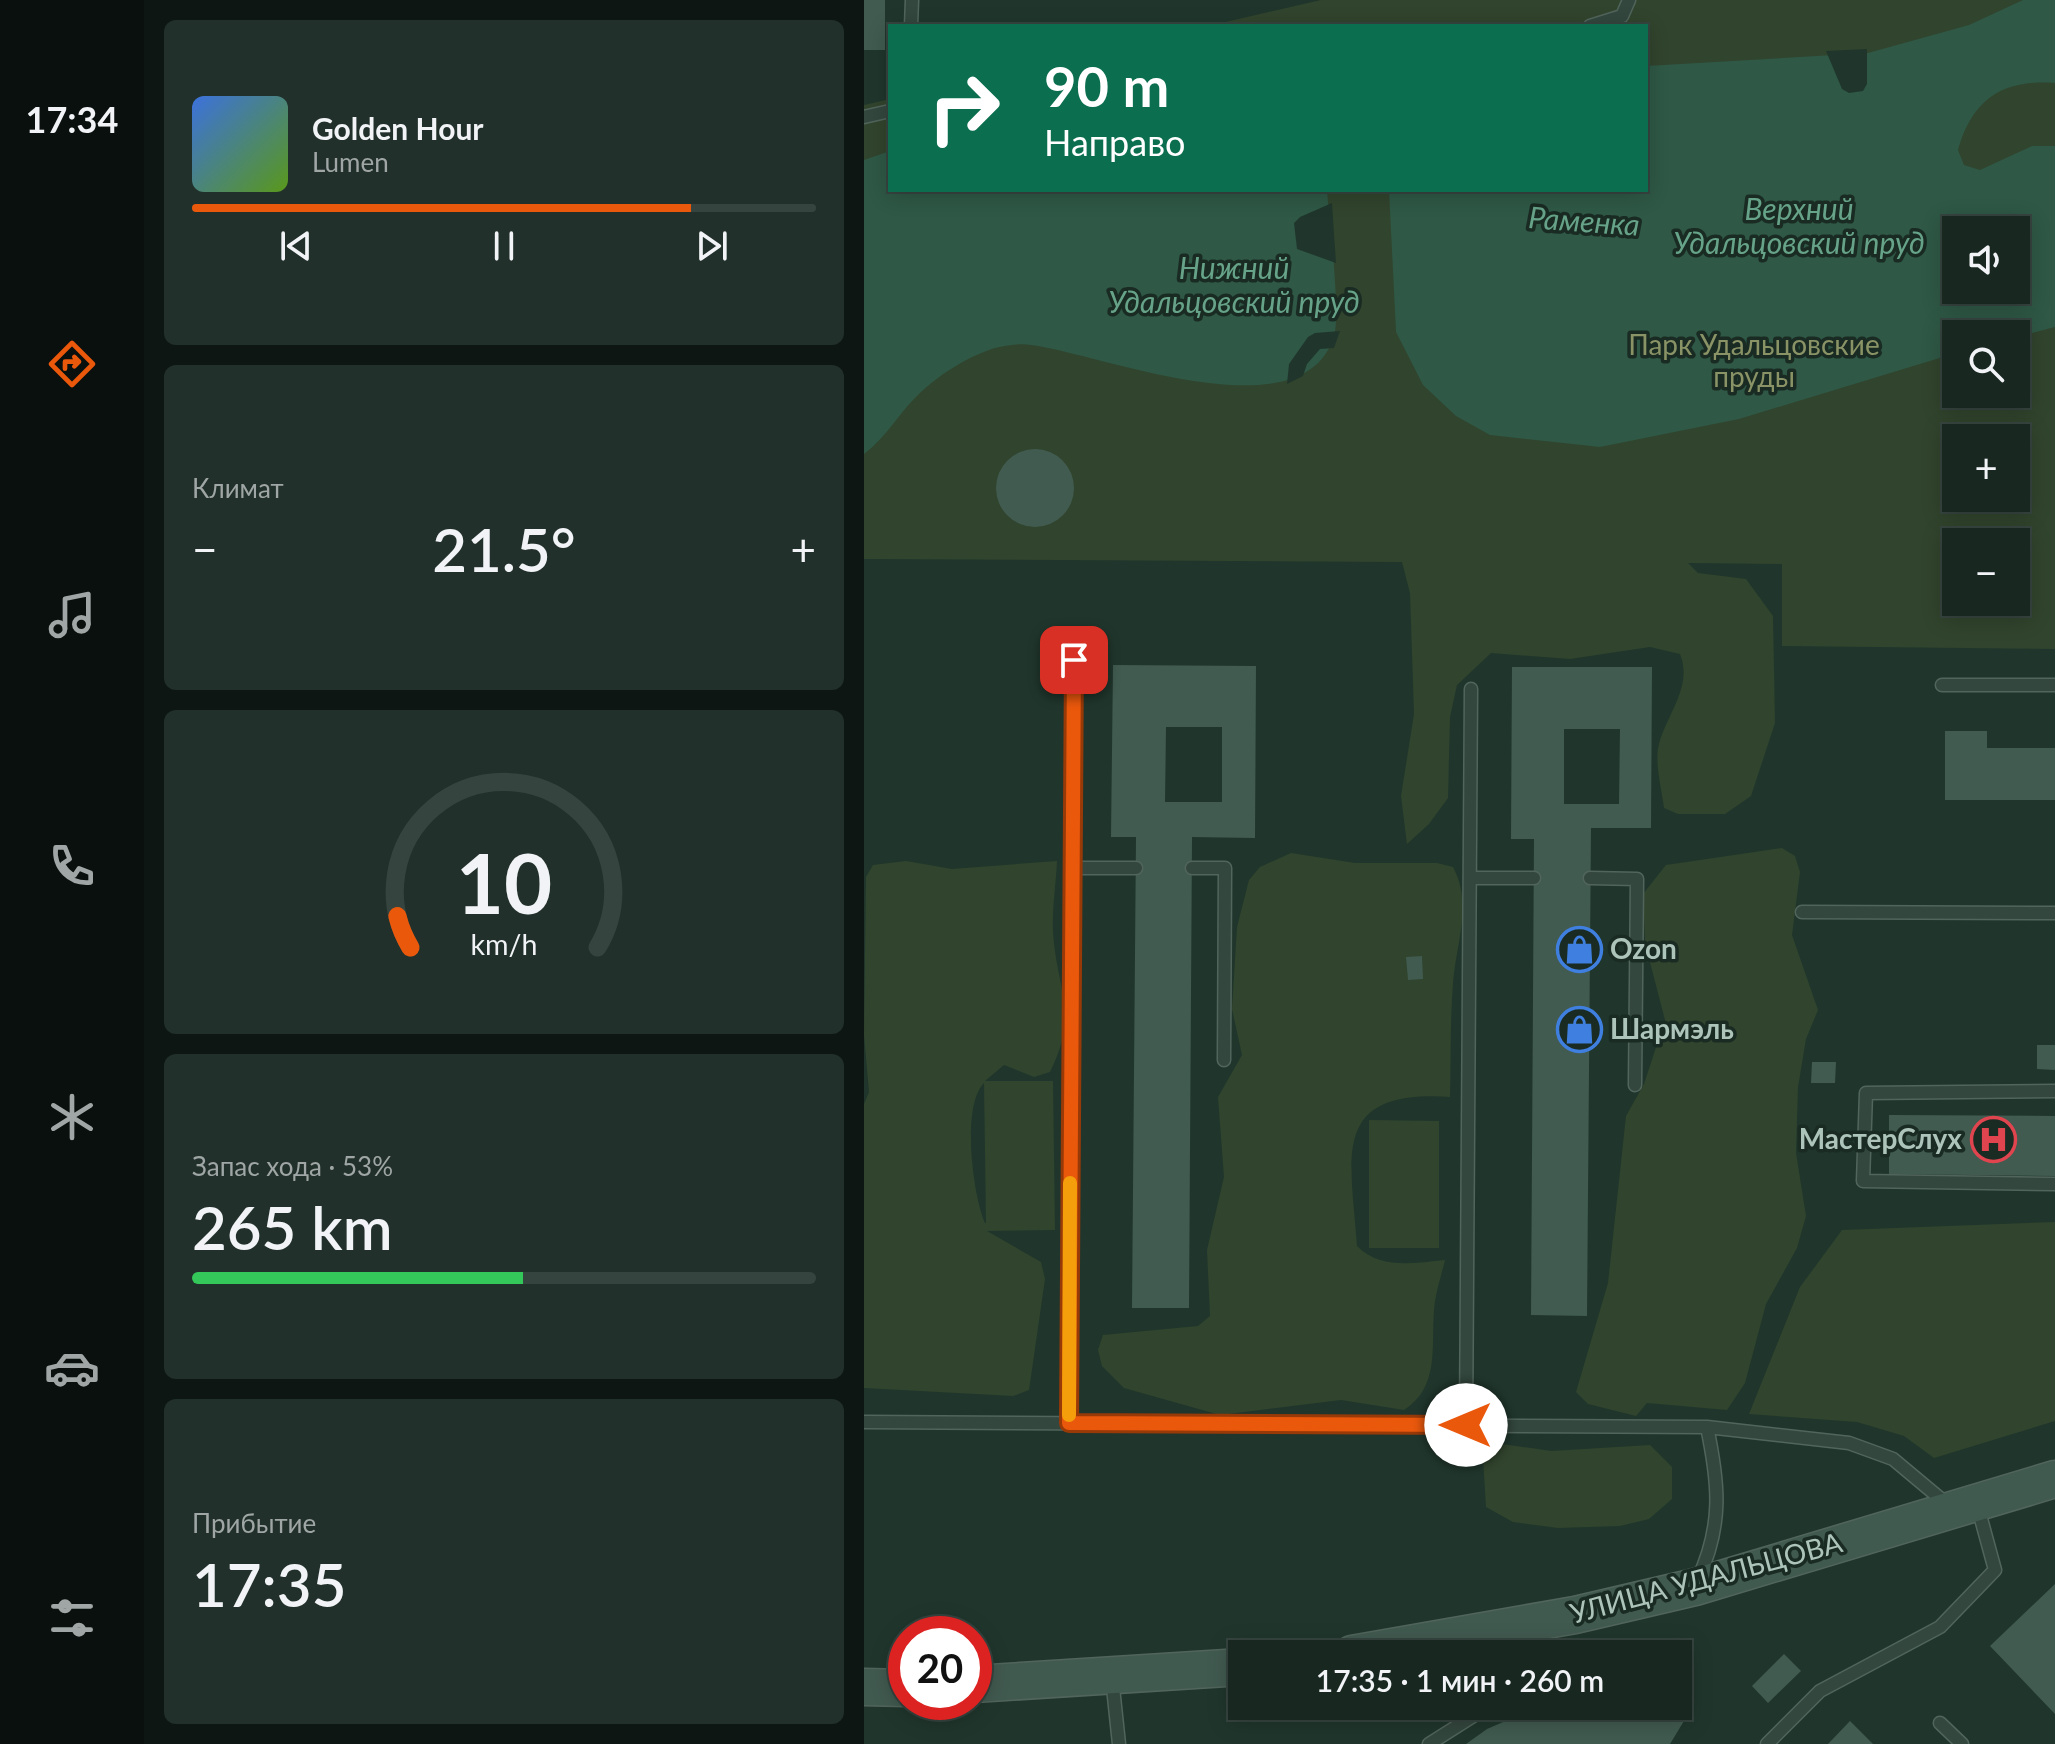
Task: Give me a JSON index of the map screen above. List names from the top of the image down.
{
  "streets": {
    "street": ["УЛИЦА УДАЛЬЦОВА"]
  },
  "water": ["Верхний Удальцовский пруд", "Раменка", "Нижний Удальцовский пруд"],
  "parks": ["Парк Удальцовские пруды"],
  "places": {
    "shop": ["Ozon", "Шармэль"],
    "hospital": ["МастерСлух"]
  },
  "page": {
    "tabs": "17:34",
    "turn": ["90 m", "Направо"],
    "song": ["Golden Hour", "Lumen"],
    "map_buttons": ["+", "−"],
    "tile": [
      "Климат",
      ["Запас хода · 53%", "265 km"],
      ["Прибытие", "17:35"]
    ],
    "heat": ["−", "21.5°", "+"],
    "limit": "20",
    "trip": "17:35 · 1 мин · 260 m",
    "gauge": ["10", "km/h"]
  }
}
